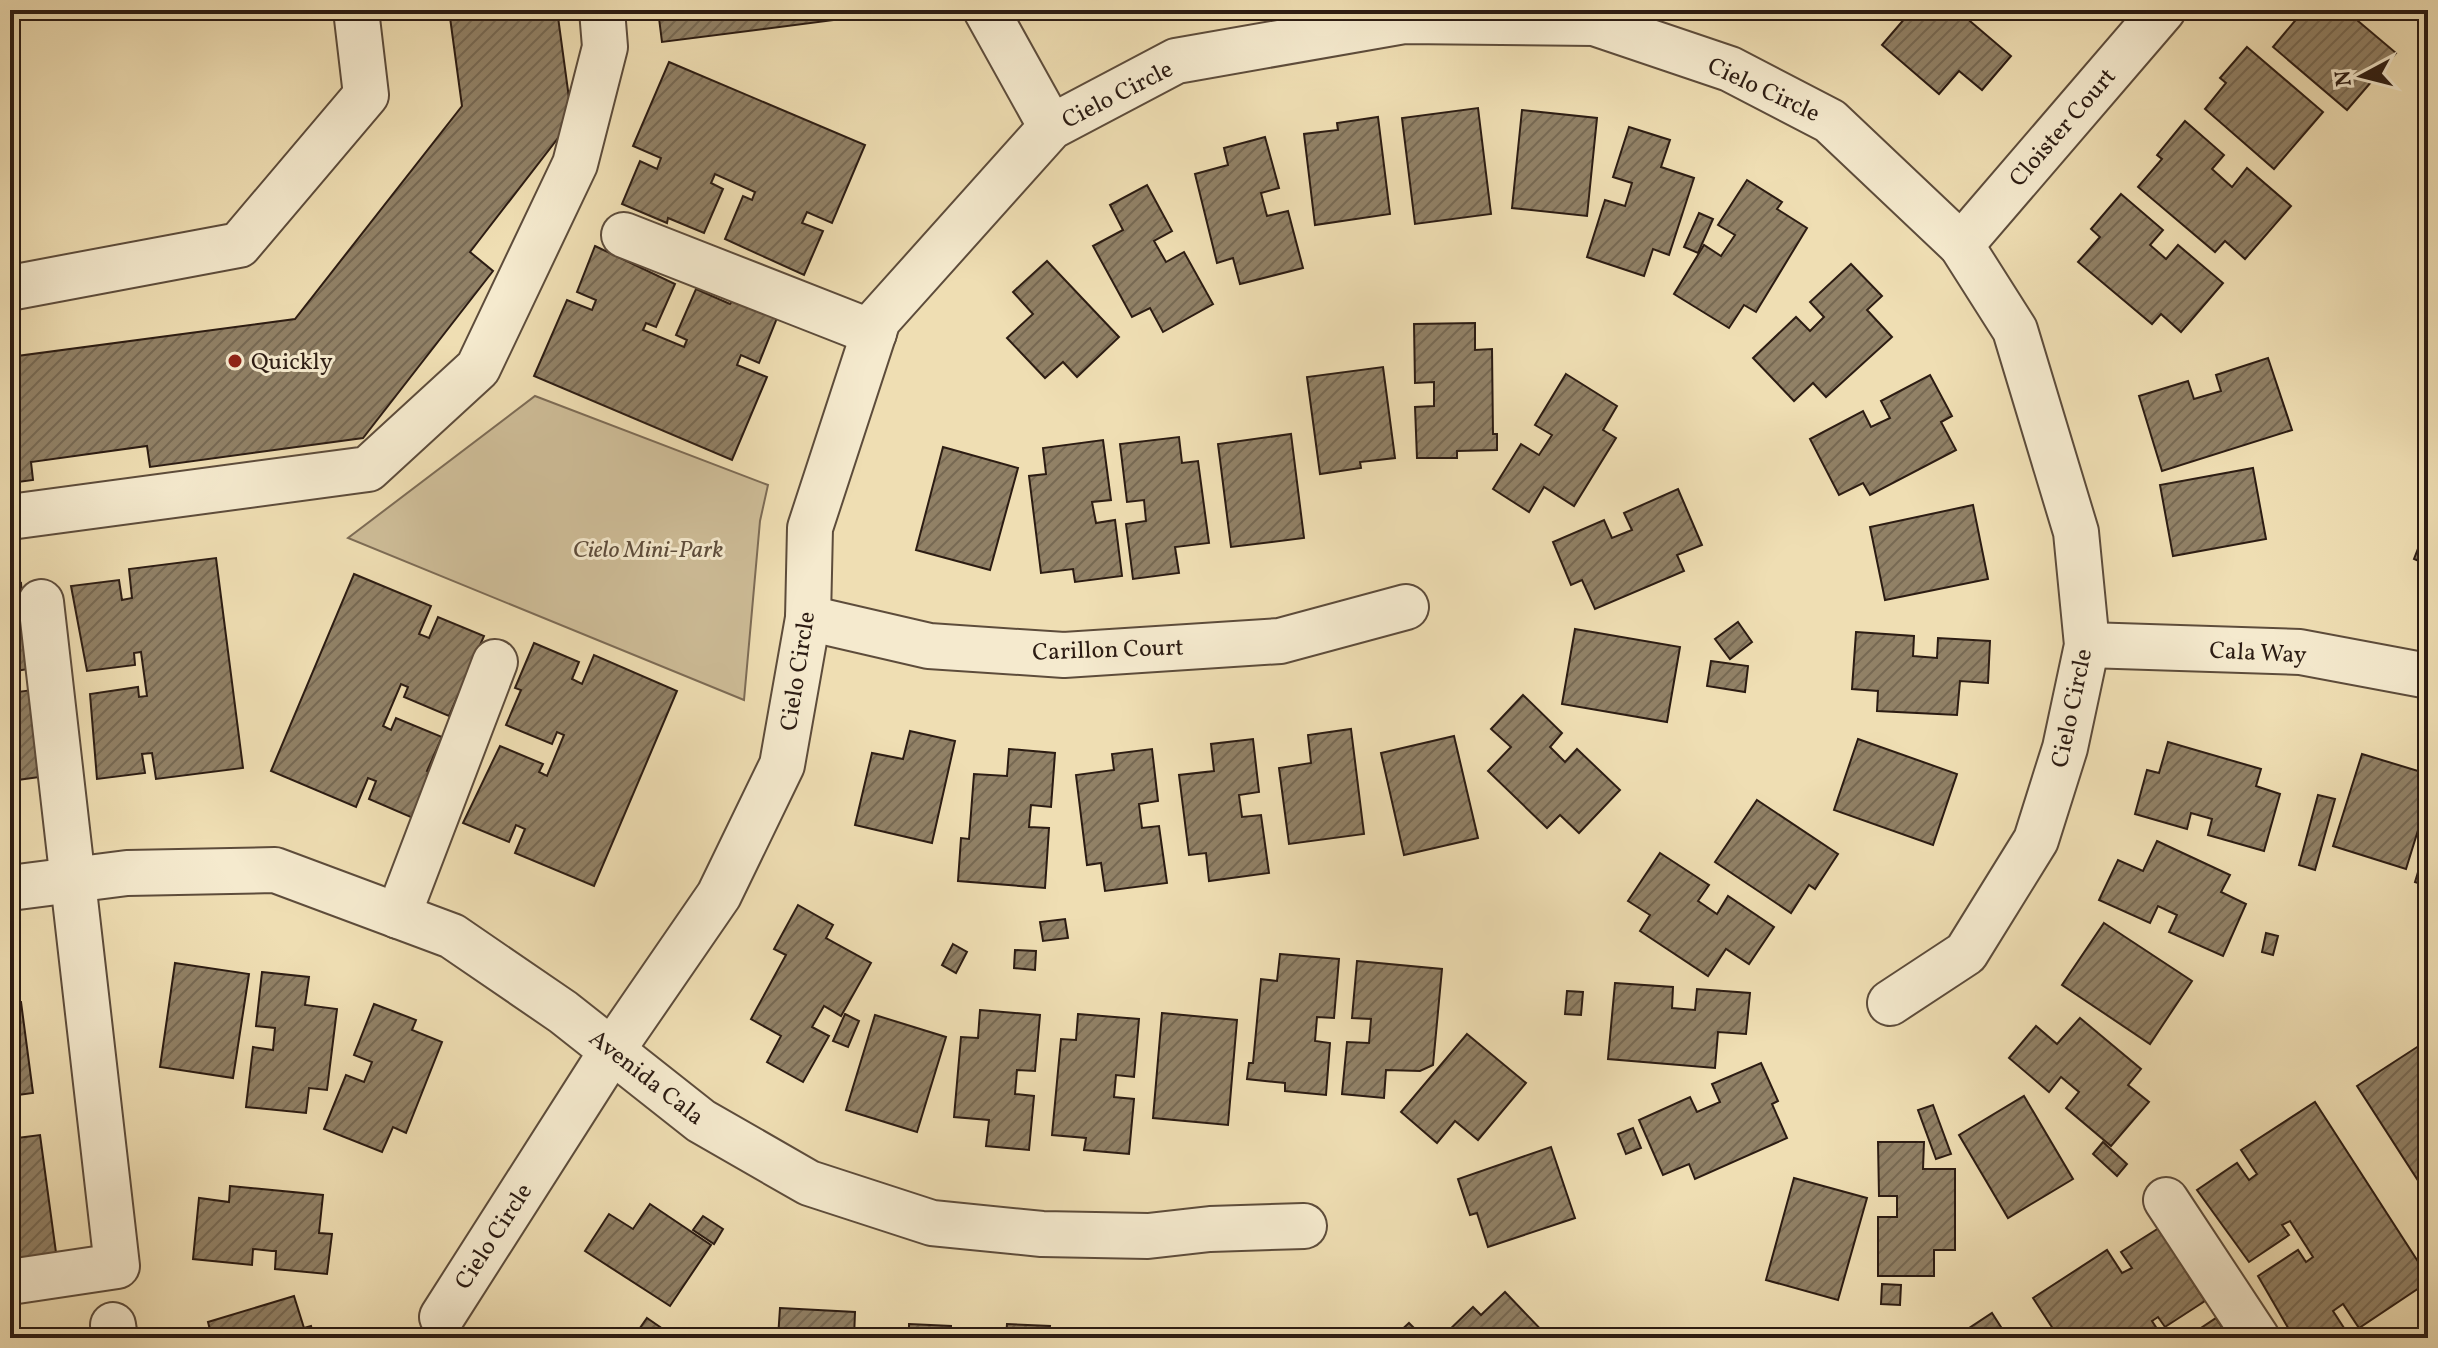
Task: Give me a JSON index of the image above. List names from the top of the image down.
{
  "streets": {
    "street": [
      "Cielo Circle",
      "Cloister Court",
      "Carillon Court",
      "Cala Way",
      "Avenida Cala"
    ]
  },
  "crossings": [
    ["Cielo Circle", "Cloister Court"],
    ["Cielo Circle", "Carillon Court"],
    ["Cielo Circle", "Cala Way"],
    ["Cielo Circle", "Avenida Cala"]
  ],
  "parks": ["Cielo Mini-Park"],
  "places": ["Quickly"],
  "north": "left"
}
